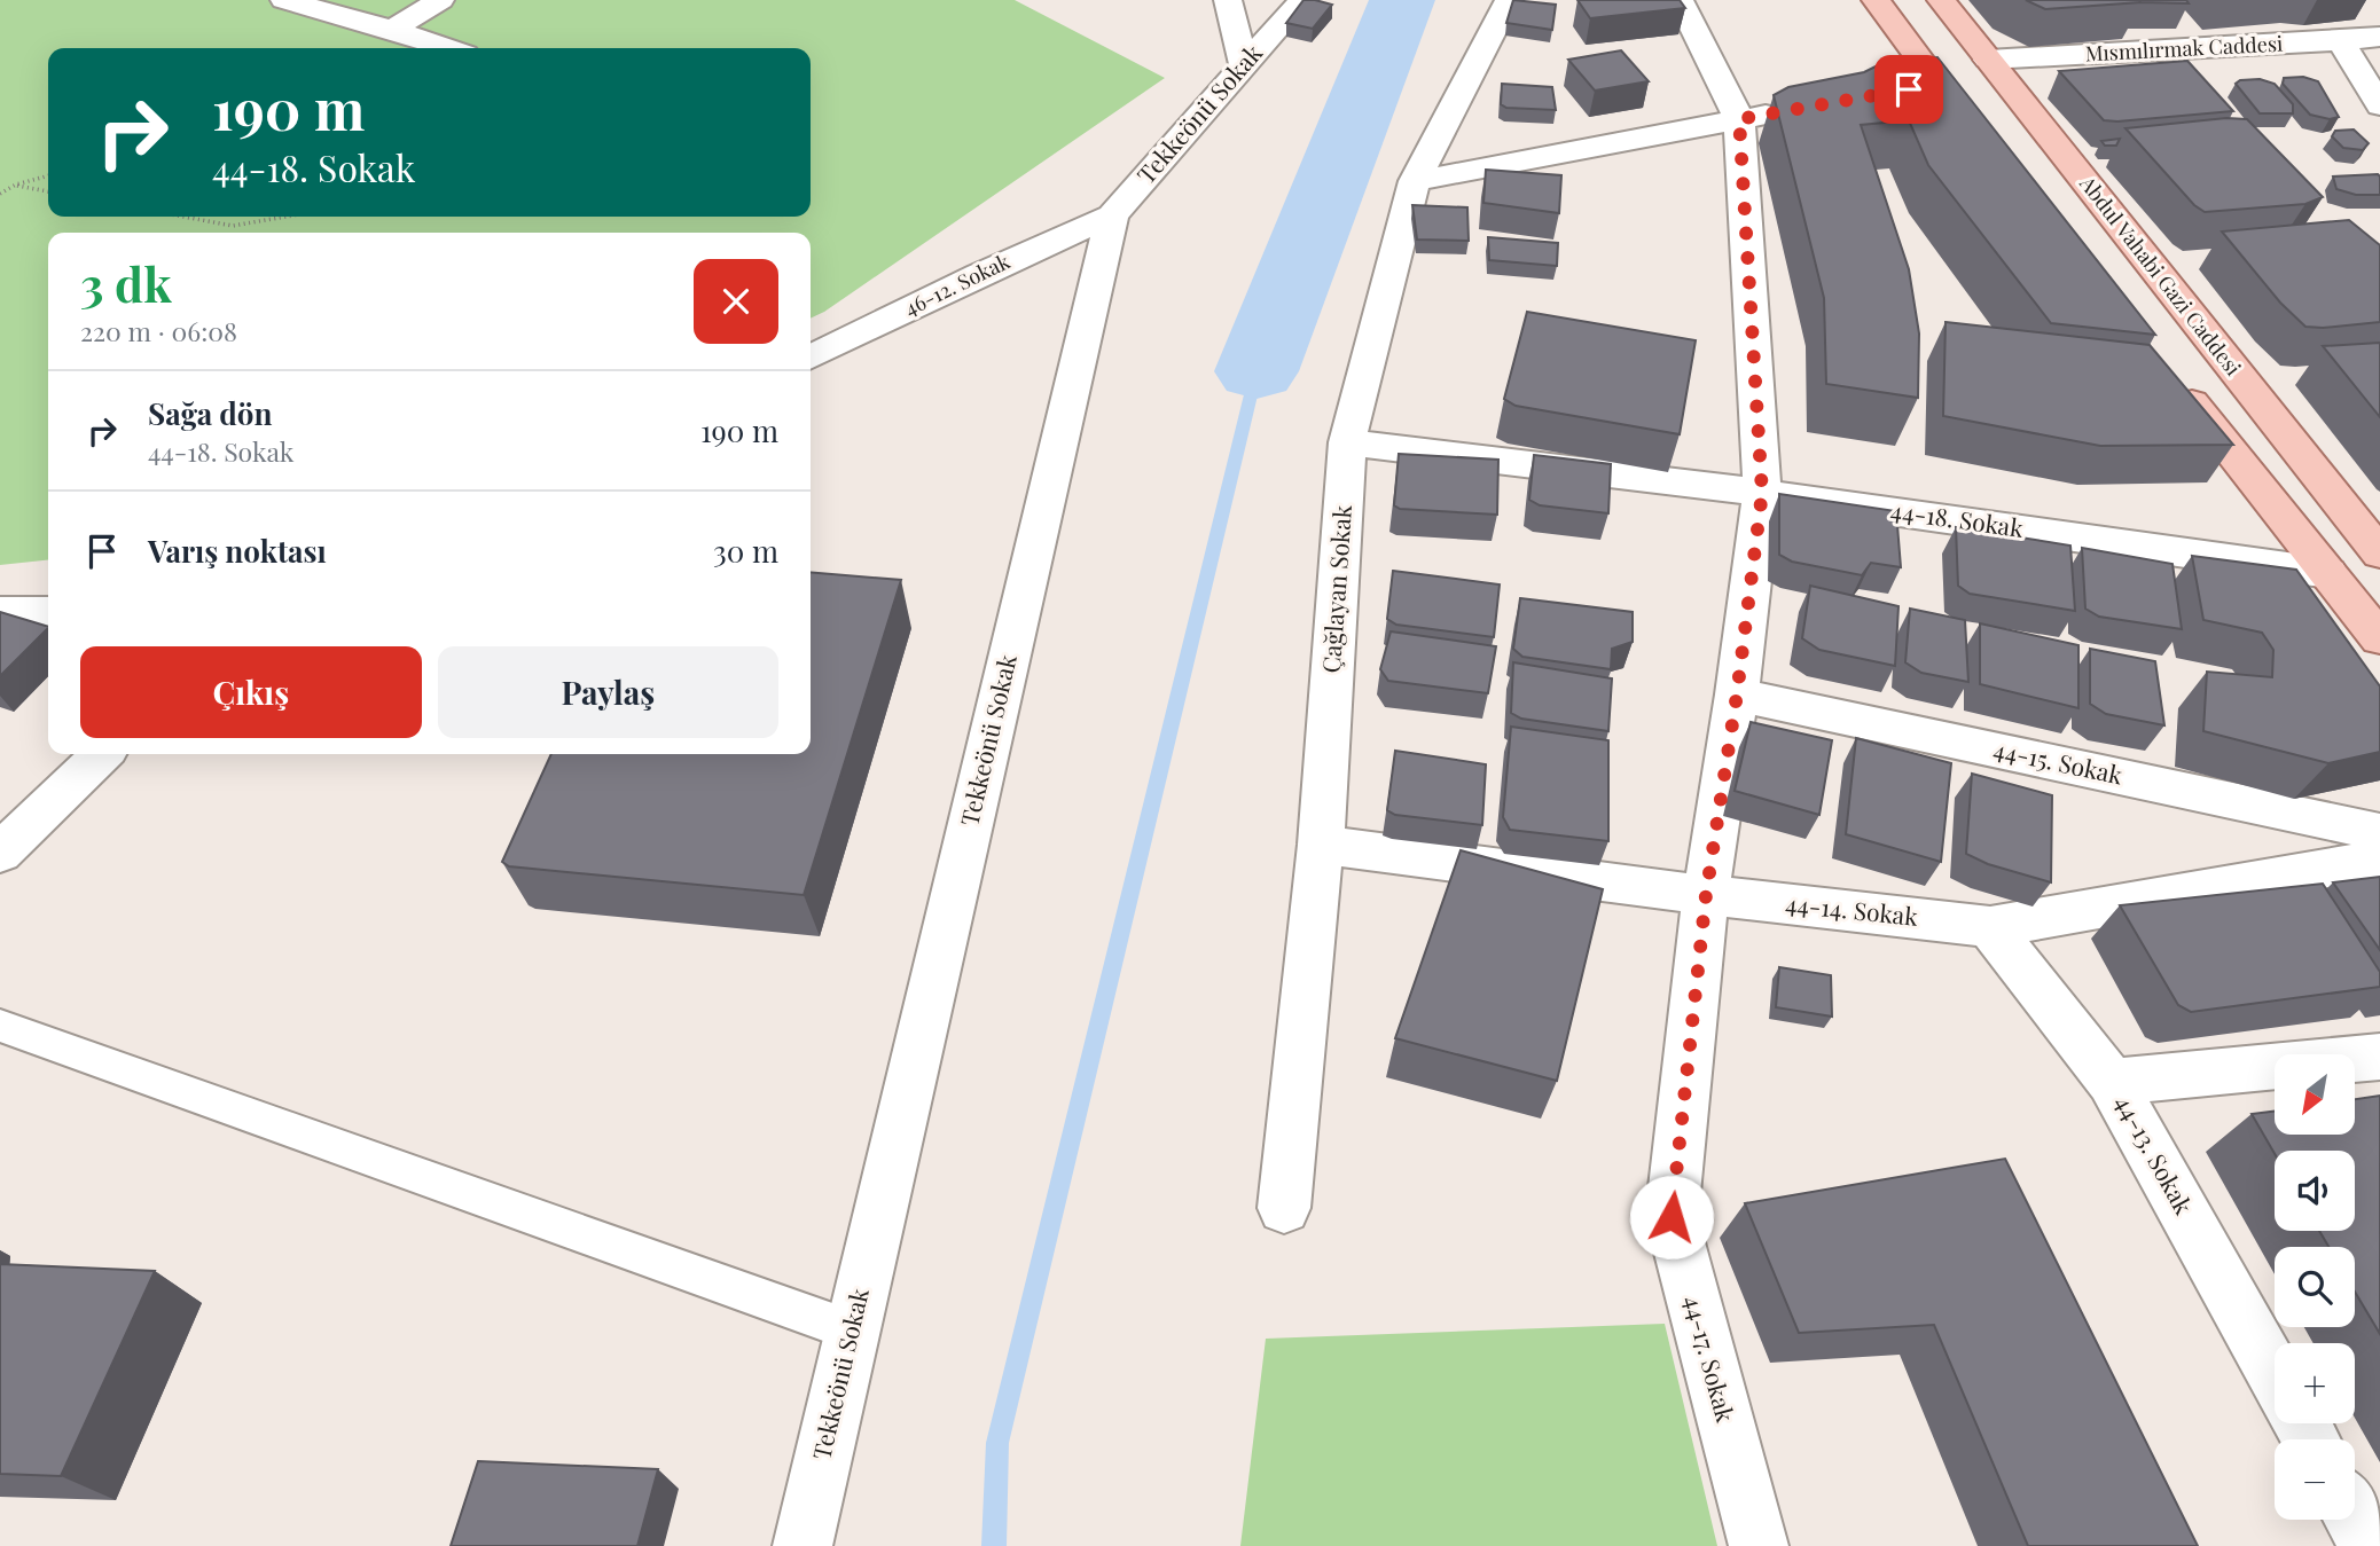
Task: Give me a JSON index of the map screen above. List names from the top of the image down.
{
  "streets": {
    "main road": ["Abdul Vahabi Gazi Caddesi"],
    "street": [
      "Mısmılırmak Caddesi",
      "Tekkeönü Sokak",
      "46-12. Sokak",
      "44-18. Sokak",
      "Çağlayan Sokak",
      "44-15. Sokak",
      "44-14. Sokak",
      "44-13. Sokak",
      "44-17. Sokak"
    ]
  },
  "crossings": [
    ["Mısmılırmak Caddesi", "Abdul Vahabi Gazi Caddesi"],
    ["Tekkeönü Sokak", "46-12. Sokak"],
    ["44-18. Sokak", "Çağlayan Sokak"],
    ["44-18. Sokak", "44-17. Sokak"],
    ["Çağlayan Sokak", "44-14. Sokak"],
    ["44-15. Sokak", "44-17. Sokak"],
    ["44-14. Sokak", "44-13. Sokak"],
    ["44-14. Sokak", "44-17. Sokak"]
  ],
  "north": "bottom left",
  "page": {
    "turn": ["190 m", "44-18. Sokak"],
    "heading": ["3 dk", "220 m · 06:08"],
    "list": [
      {
        "name": "Sağa dön",
        "note": "44-18. Sokak",
        "value": "190 m"
      },
      {
        "name": "Varış noktası",
        "value": "30 m"
      }
    ],
    "buttons": ["Çıkış", "Paylaş"],
    "map_buttons": ["+", "−"]
  }
}
